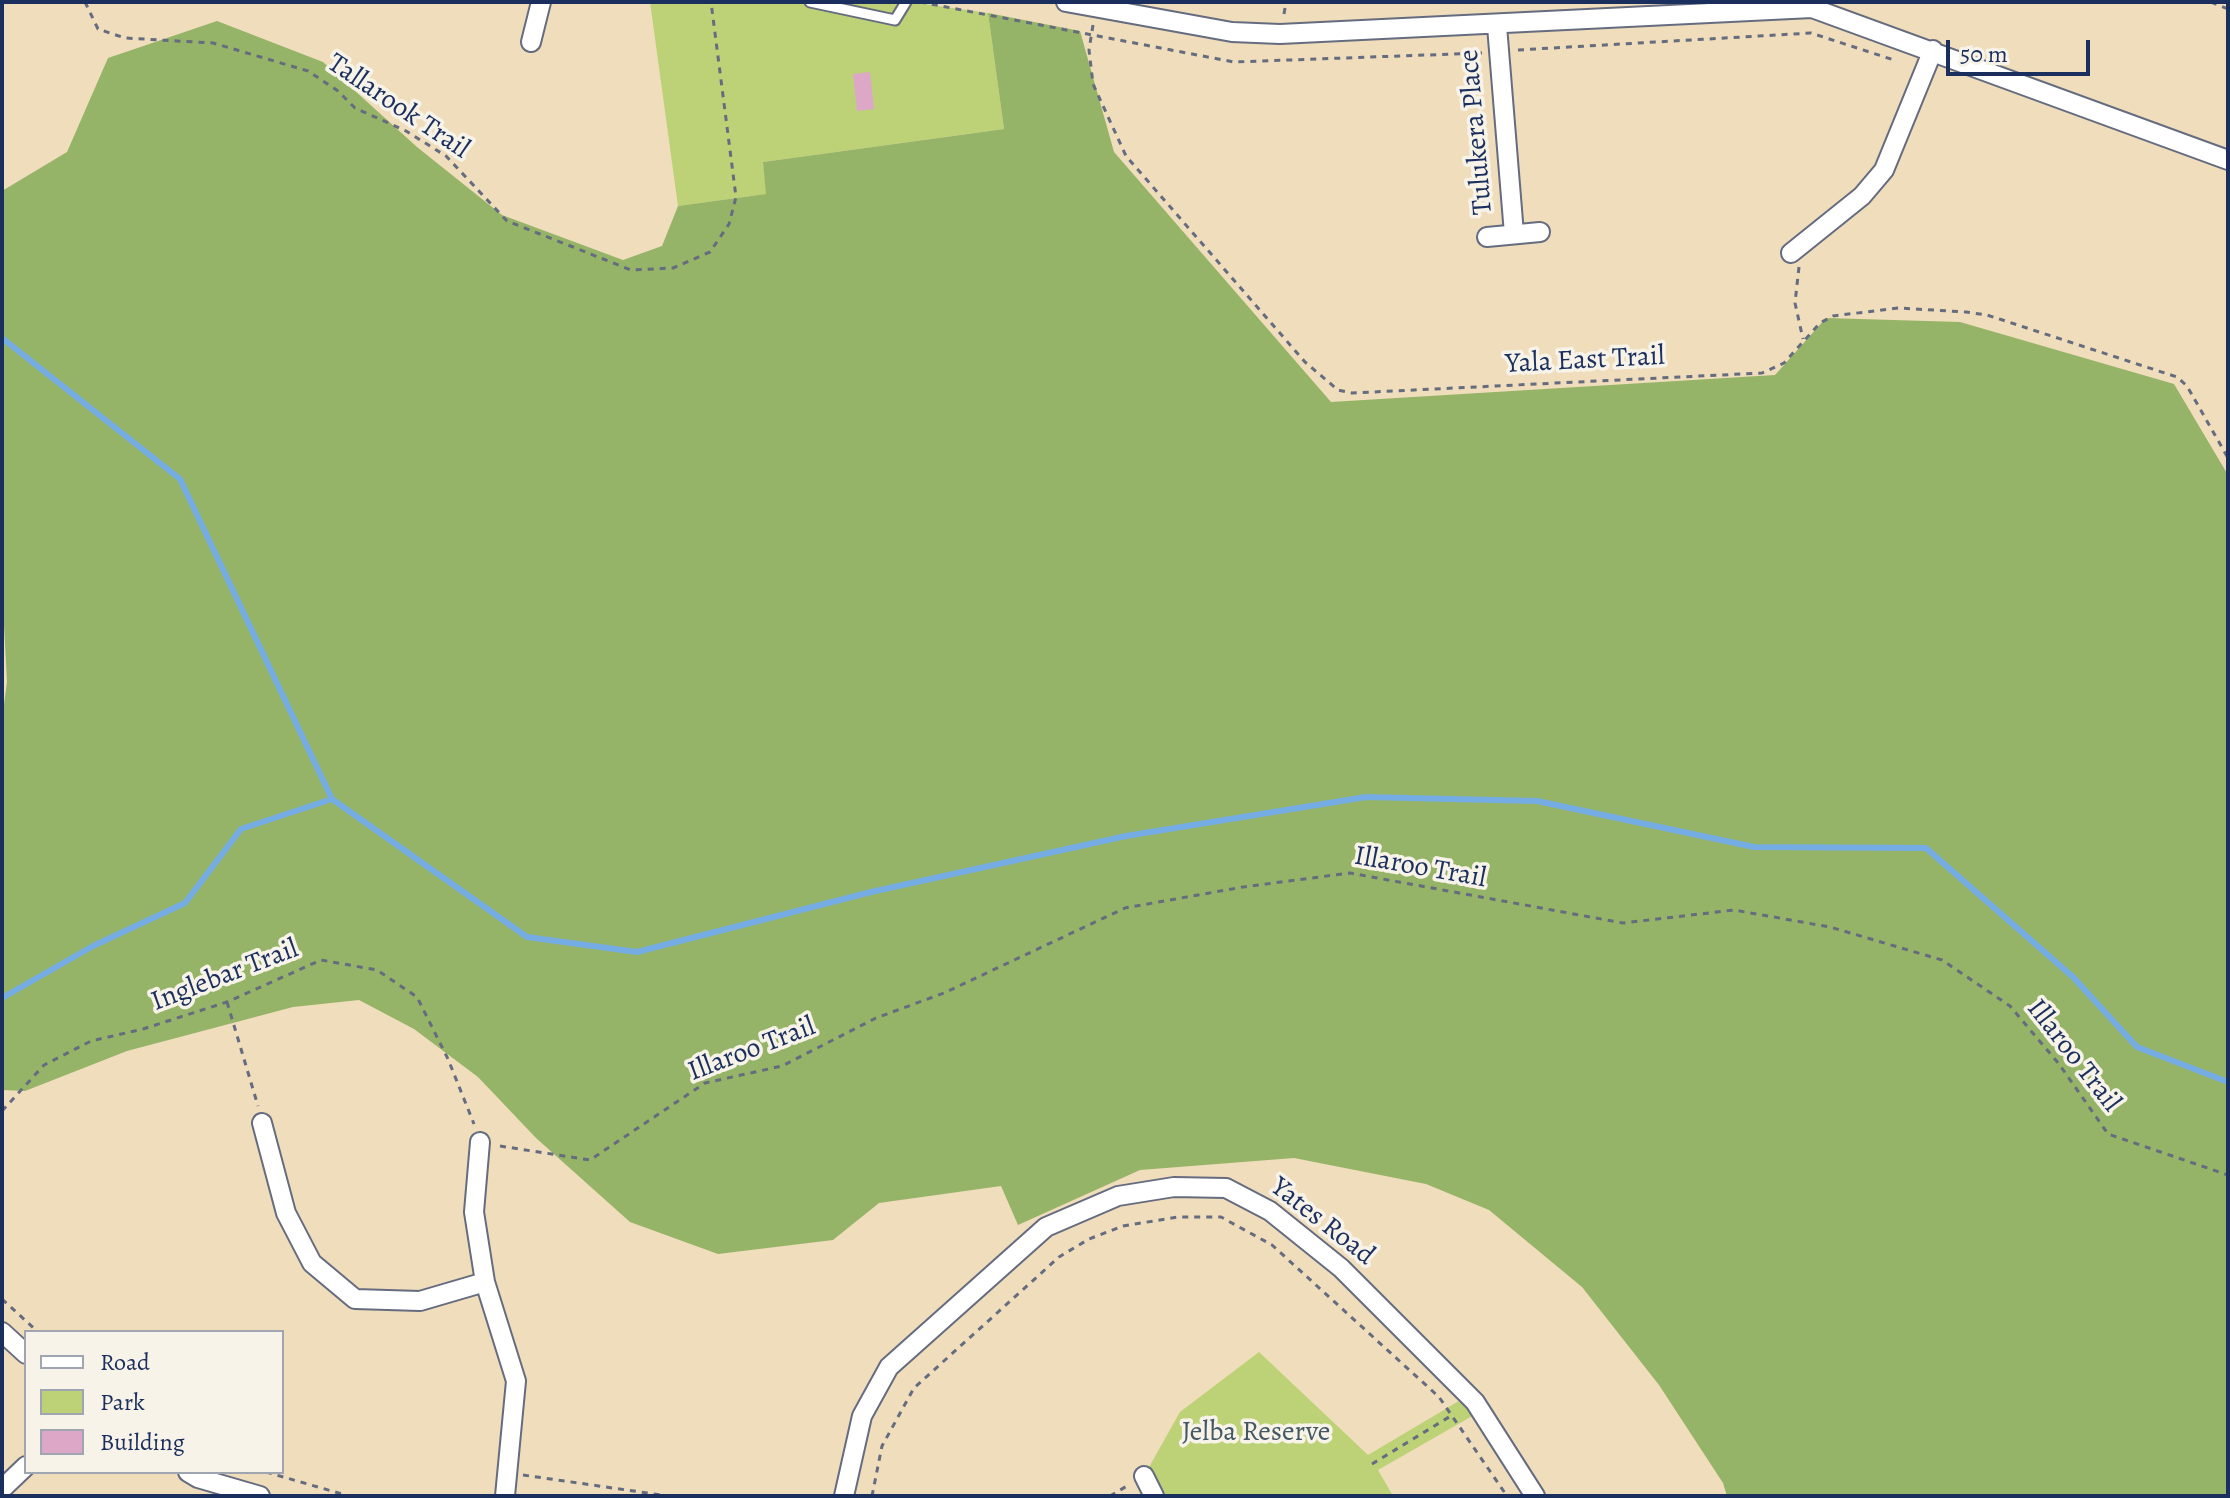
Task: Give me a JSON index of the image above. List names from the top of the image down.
{
  "streets": {
    "street": ["Tulukera Place", "Yates Road"],
    "path": [
      "Tallarook Trail",
      "Yala East Trail",
      "Illaroo Trail",
      "Inglebar Trail"
    ]
  },
  "crossings": [
    ["Illaroo Trail", "Inglebar Trail"]
  ],
  "parks": ["Jelba Reserve"],
  "legend": ["Road", "Park", "Building"],
  "scale_bar": "50 m"
}
